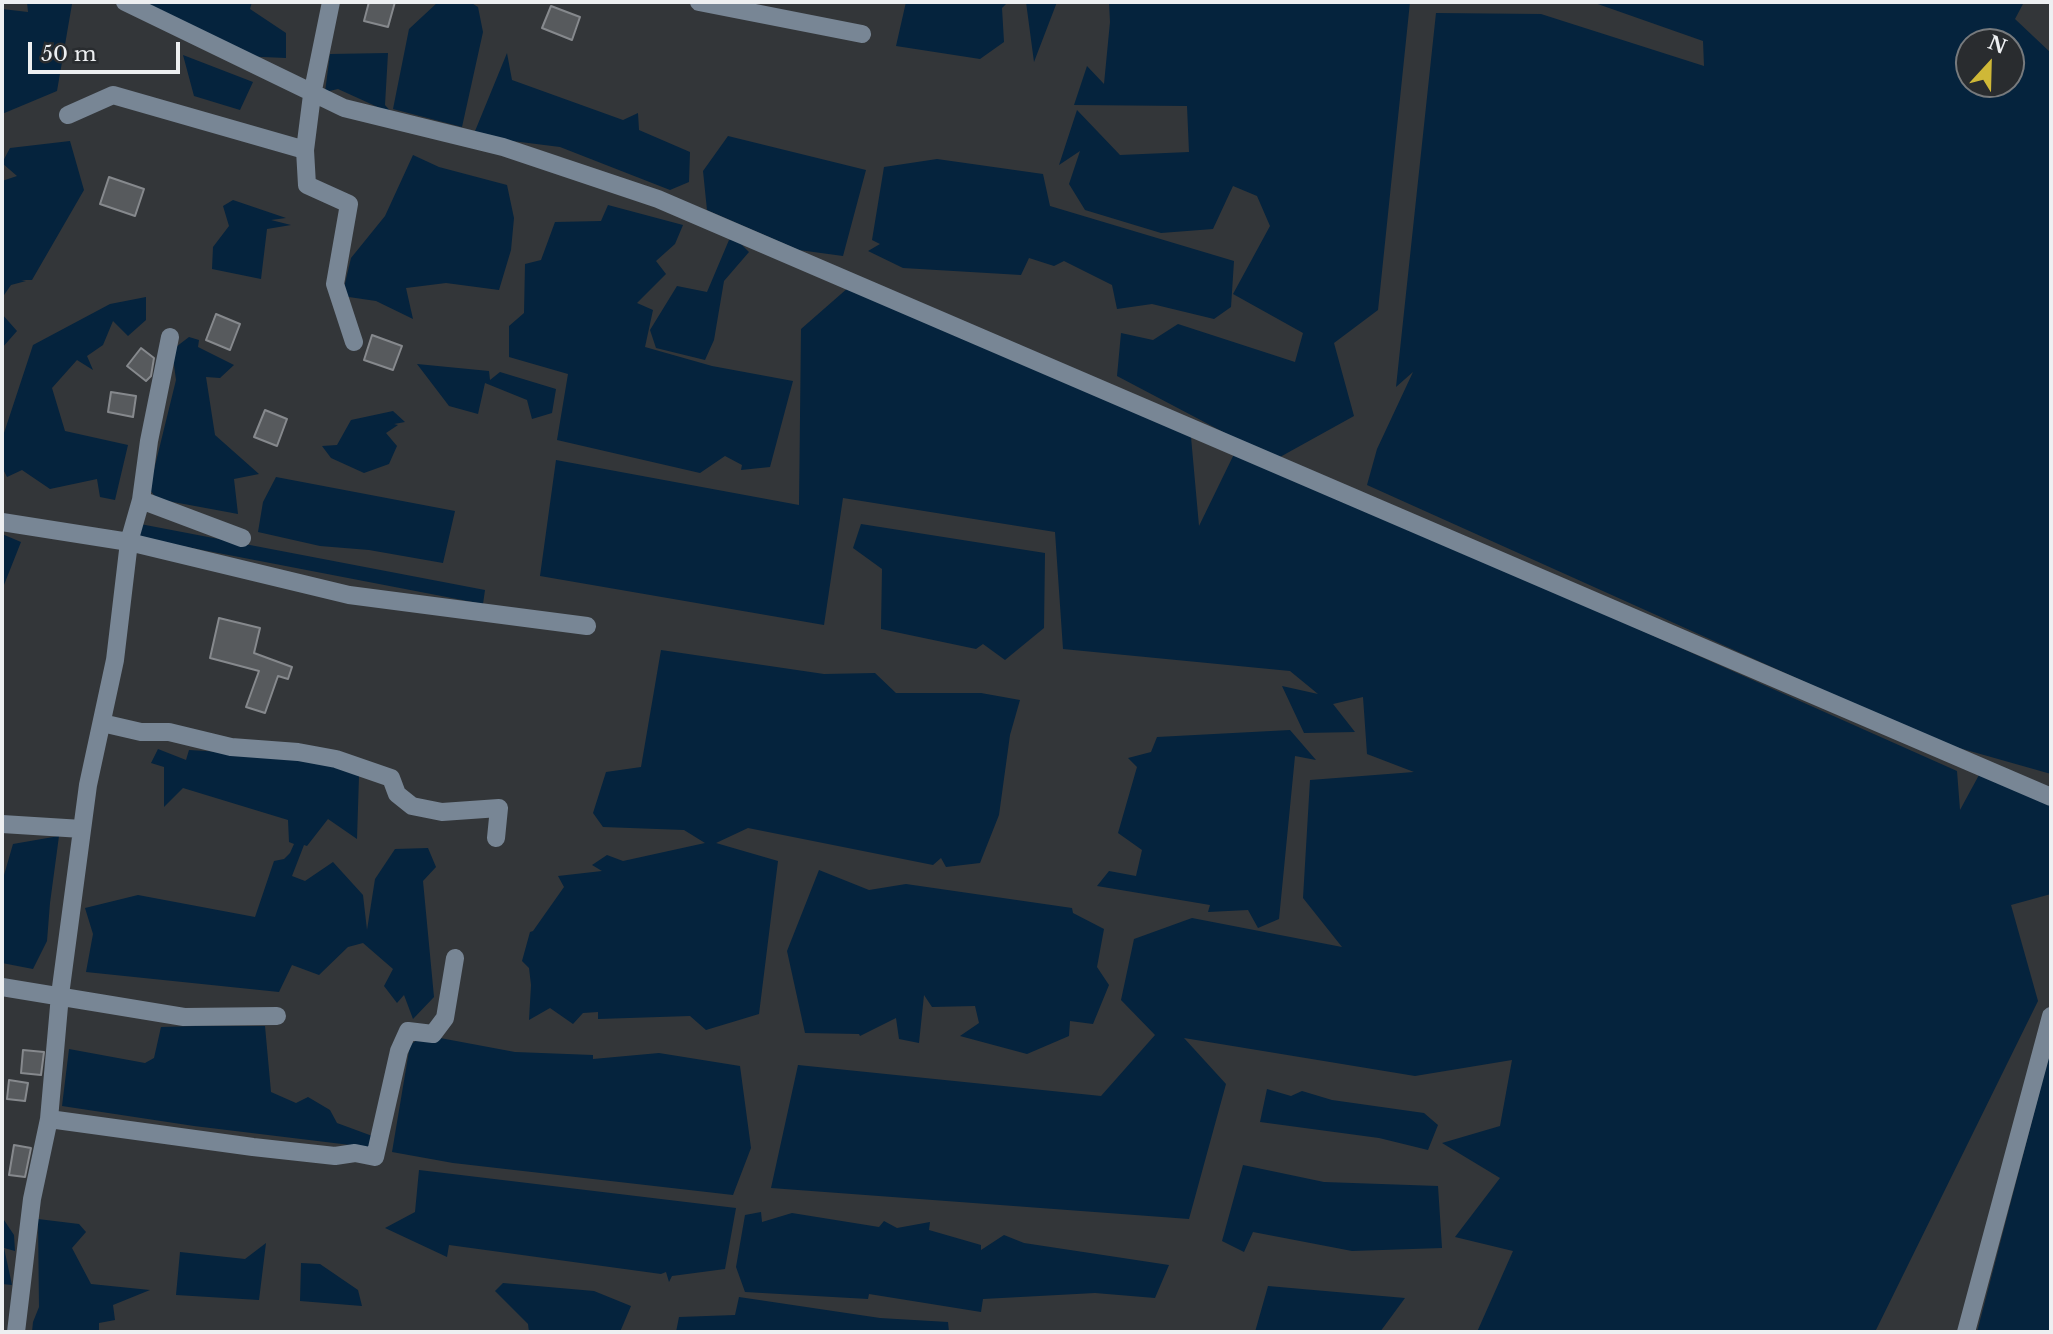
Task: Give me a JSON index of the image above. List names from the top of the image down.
{
  "scale_bar": "50 m",
  "north": "top"
}
